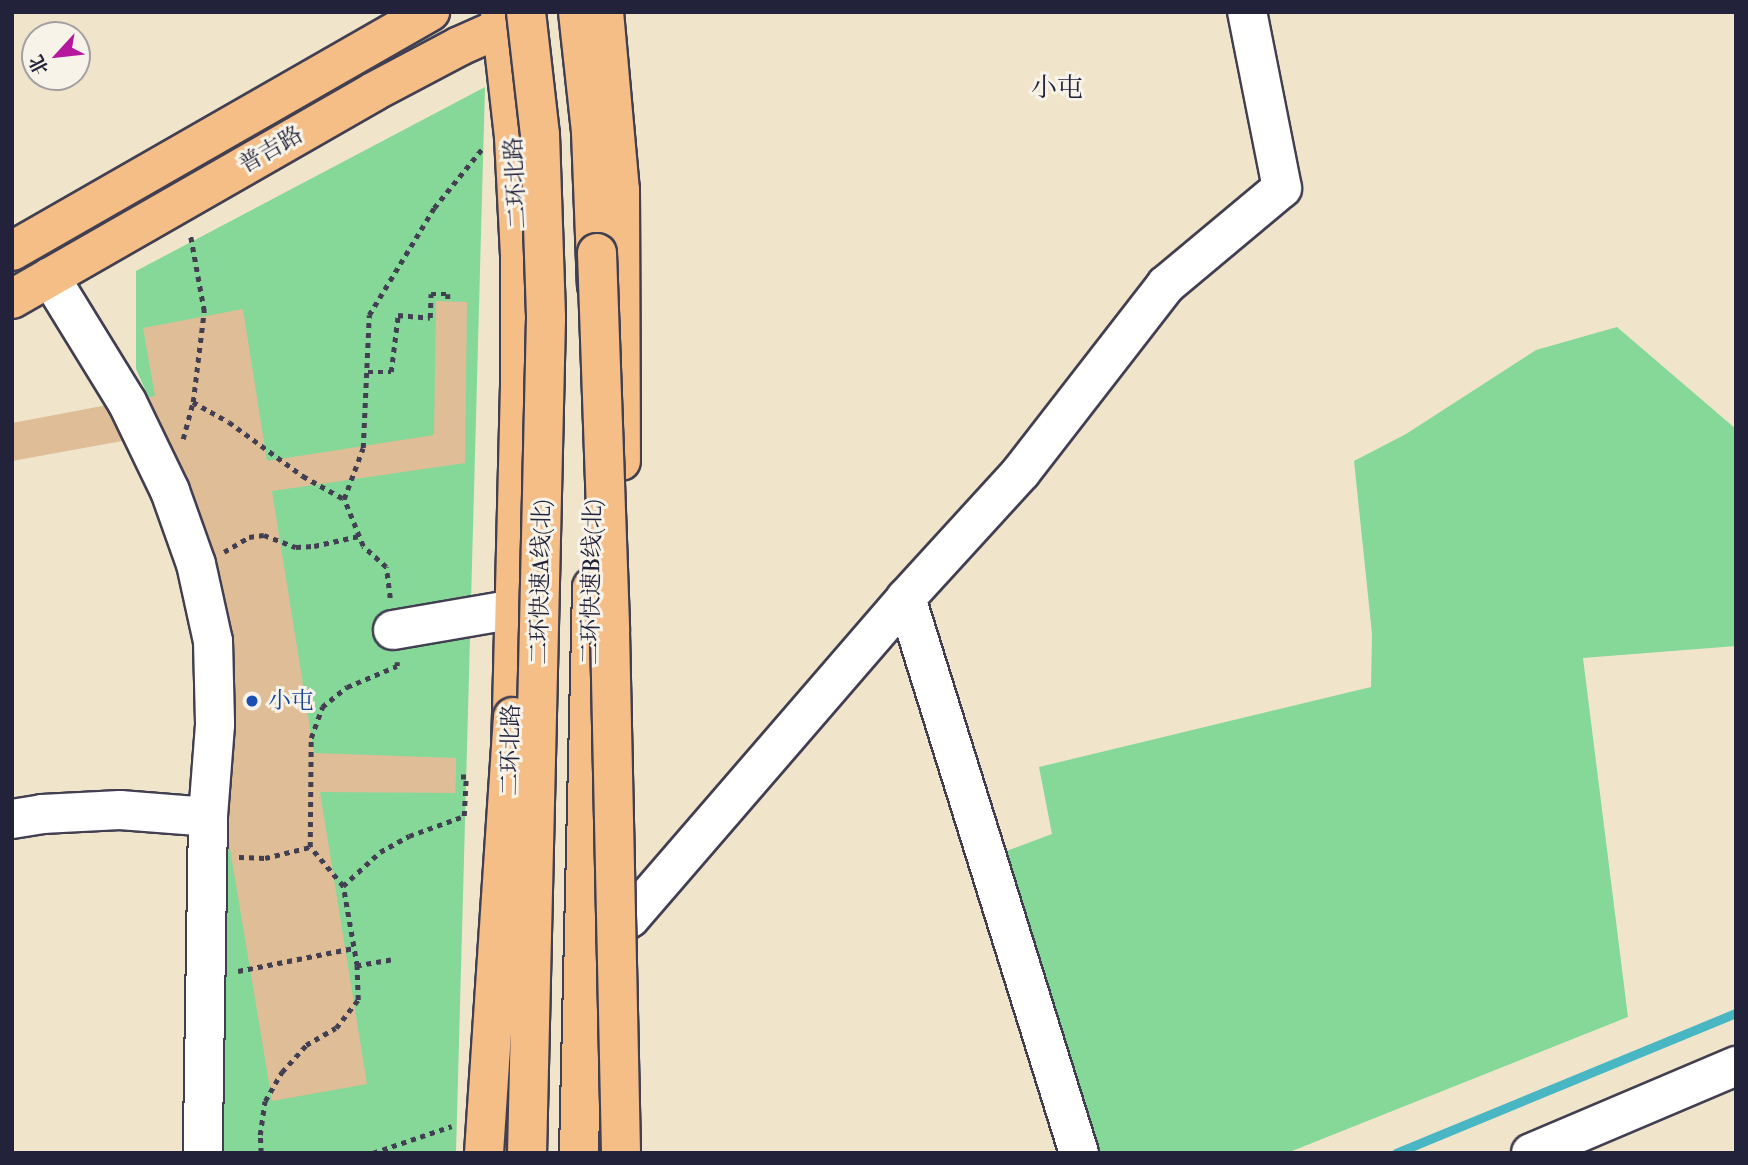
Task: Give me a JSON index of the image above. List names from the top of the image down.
{
  "streets": {
    "main road": [
      "普吉路",
      "二环北路",
      "二环快速A线(北)",
      "二环快速B线(北)"
    ]
  },
  "crossings": [
    ["普吉路", "二环北路"],
    ["普吉路", "二环快速A线(北)"],
    ["二环北路", "二环快速A线(北)"]
  ],
  "districts": ["小屯"],
  "places": ["小屯"],
  "north": "bottom left"
}
